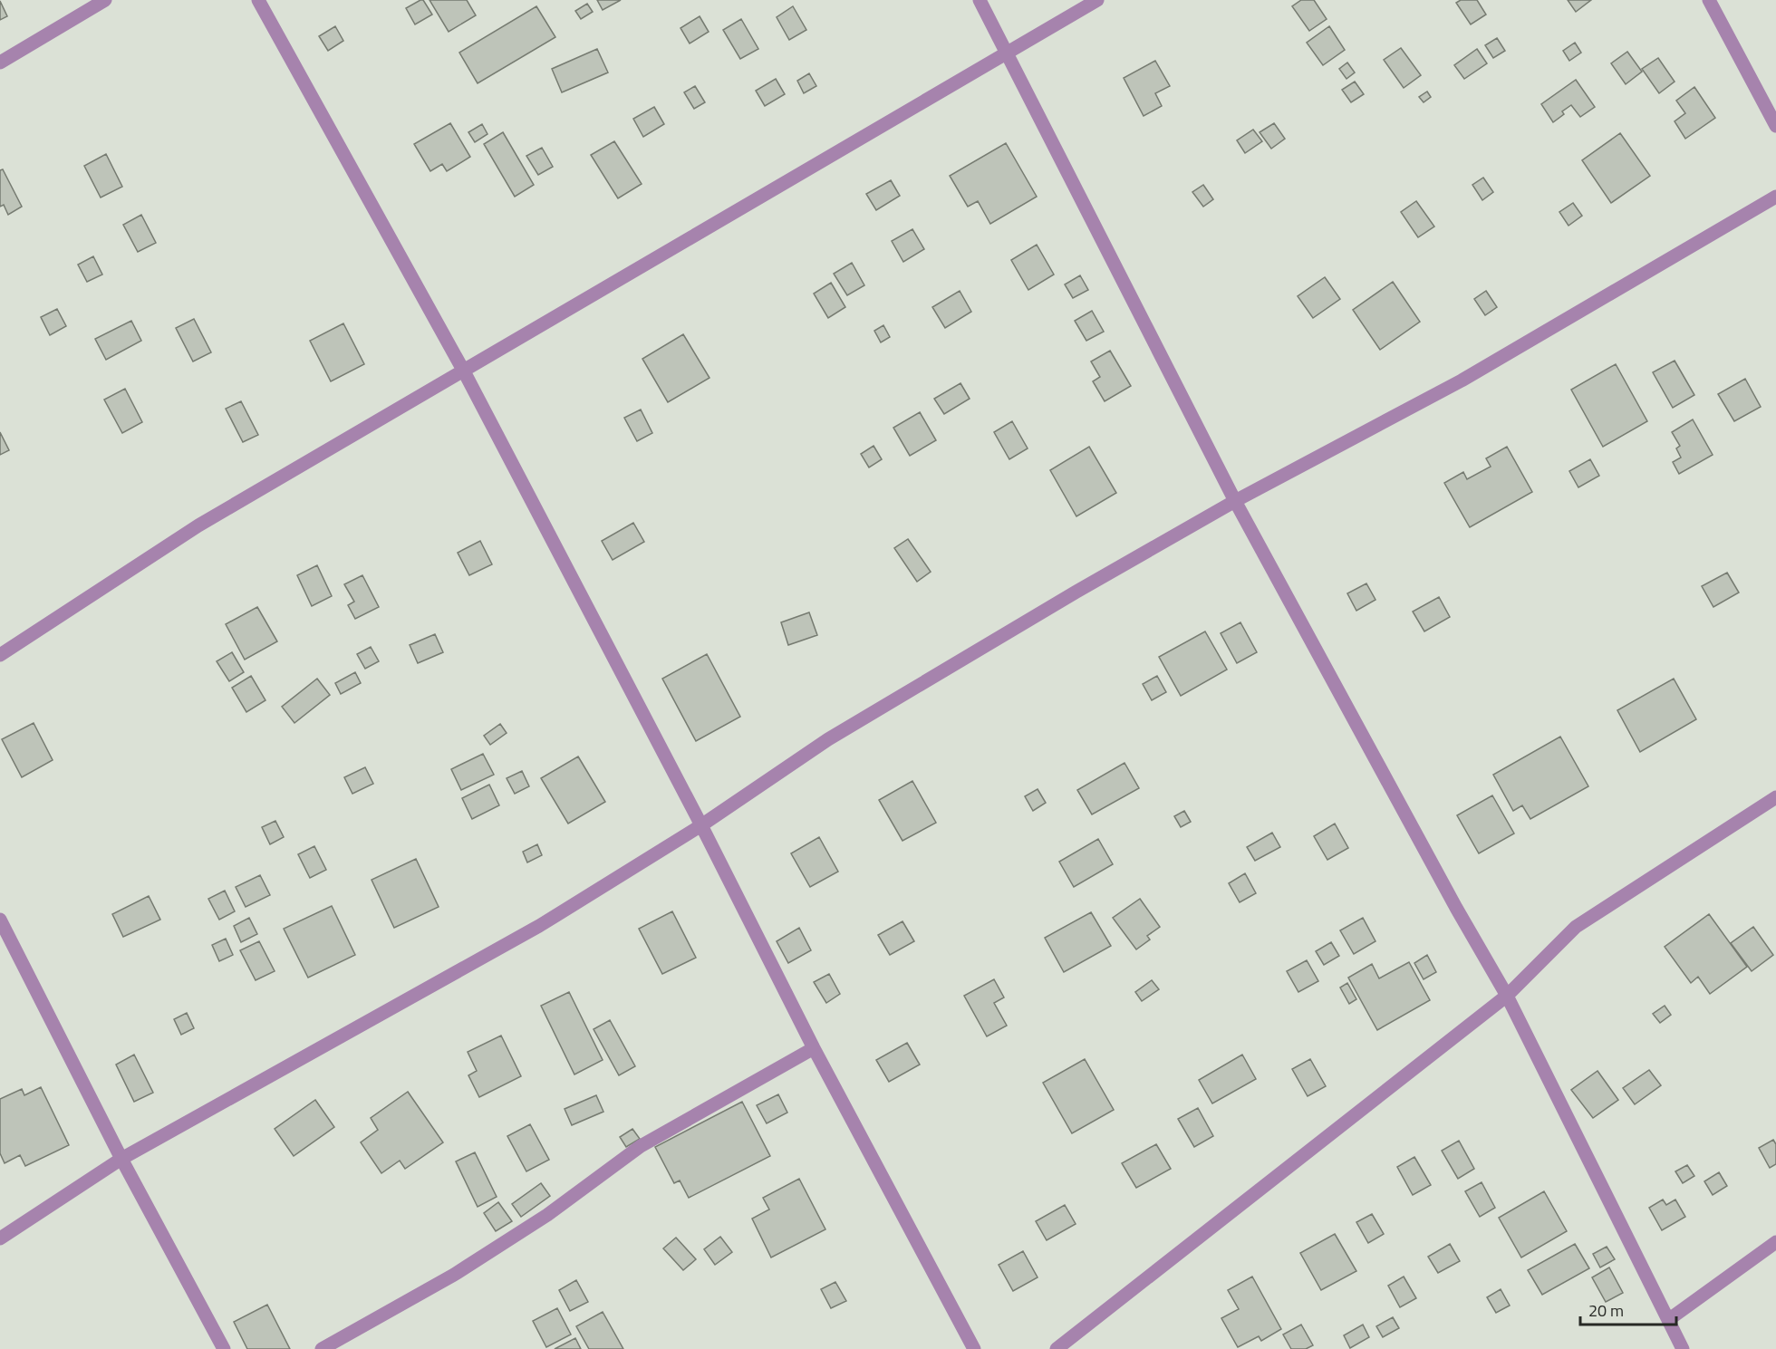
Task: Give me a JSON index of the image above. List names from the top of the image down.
{
  "scale_bar": "20 m"
}
